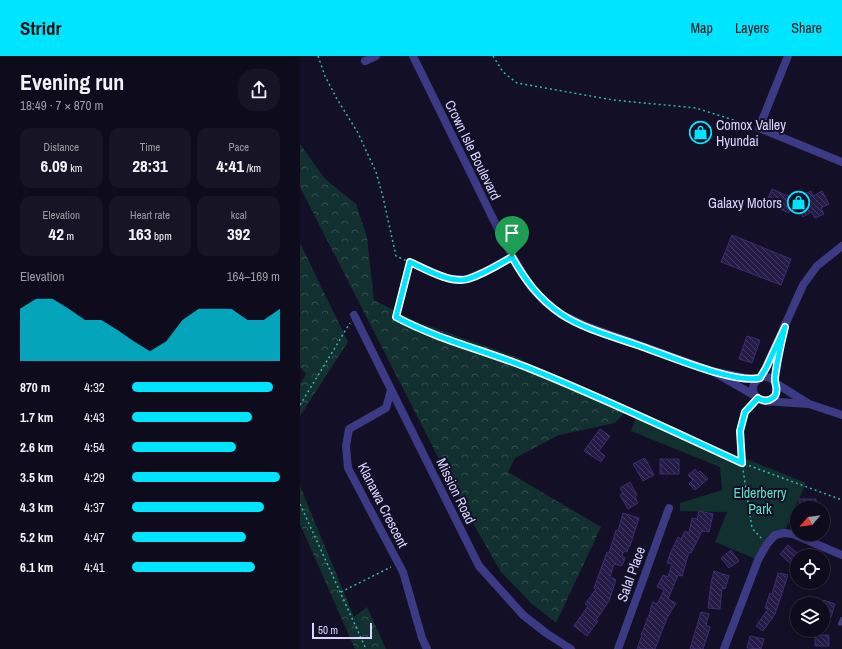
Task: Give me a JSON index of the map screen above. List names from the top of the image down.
{
  "streets": {
    "street": [
      "Crown Isle Boulevard",
      "Mission Road",
      "Klanawa Crescent",
      "Salal Place"
    ]
  },
  "crossings": [
    ["Mission Road", "Klanawa Crescent"]
  ],
  "parks": ["Elderberry Park"],
  "places": {
    "shop": ["Comox Valley Hyundai", "Galaxy Motors"]
  },
  "scale_bar": "50 m",
  "north": "bottom left",
  "page": {
    "header": "Stridr",
    "nav": ["Map", "Layers", "Share"],
    "heading": ["Evening run", "18:49 · 7 × 870 m"],
    "stats": [
      ["Distance", "6.09 km"],
      ["Time", "28:31"],
      ["Pace", "4:41 /km"],
      ["Elevation", "42 m"],
      ["Heart rate", "163 bpm"],
      ["kcal", "392"]
    ],
    "chart": ["Elevation", "164–169 m"],
    "list": [
      {
        "name": "870 m",
        "note": "4:32"
      },
      {
        "name": "1.7 km",
        "note": "4:43"
      },
      {
        "name": "2.6 km",
        "note": "4:54"
      },
      {
        "name": "3.5 km",
        "note": "4:29"
      },
      {
        "name": "4.3 km",
        "note": "4:37"
      },
      {
        "name": "5.2 km",
        "note": "4:47"
      },
      {
        "name": "6.1 km",
        "note": "4:41"
      }
    ],
    "scale": "50 m"
  }
}
